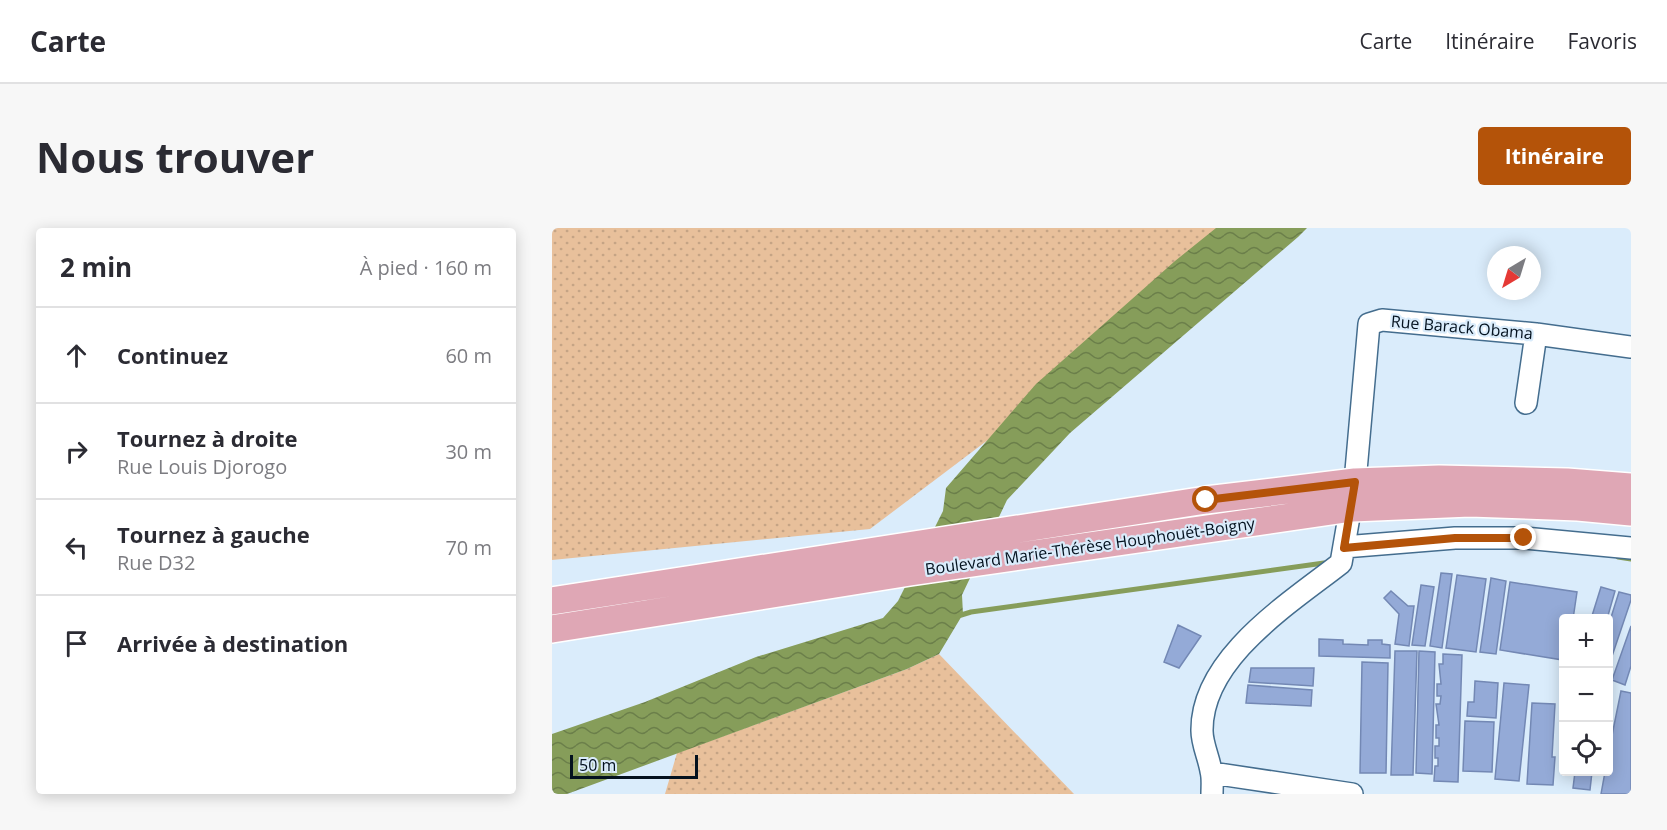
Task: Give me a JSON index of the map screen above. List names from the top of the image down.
{
  "streets": {
    "main road": ["Boulevard Marie-Thérèse Houphouët-Boigny"],
    "street": ["Rue Barack Obama"]
  },
  "crossings": [
    ["Rue Barack Obama", "Boulevard Marie-Thérèse Houphouët-Boigny"]
  ],
  "scale_bar": "50 m",
  "north": "bottom left",
  "page": {
    "header": "Carte",
    "nav": ["Carte", "Itinéraire", "Favoris"],
    "buttons": "Itinéraire",
    "title": "Nous trouver",
    "heading": ["2 min", "À pied · 160 m"],
    "list": [
      ["Continuez", "60 m"],
      ["Tournez à droite", "Rue Louis Djorogo", "30 m"],
      ["Tournez à gauche", "Rue D32", "70 m"],
      "Arrivée à destination"
    ],
    "map_buttons": ["+", "−"],
    "scale": "50 m"
  }
}
